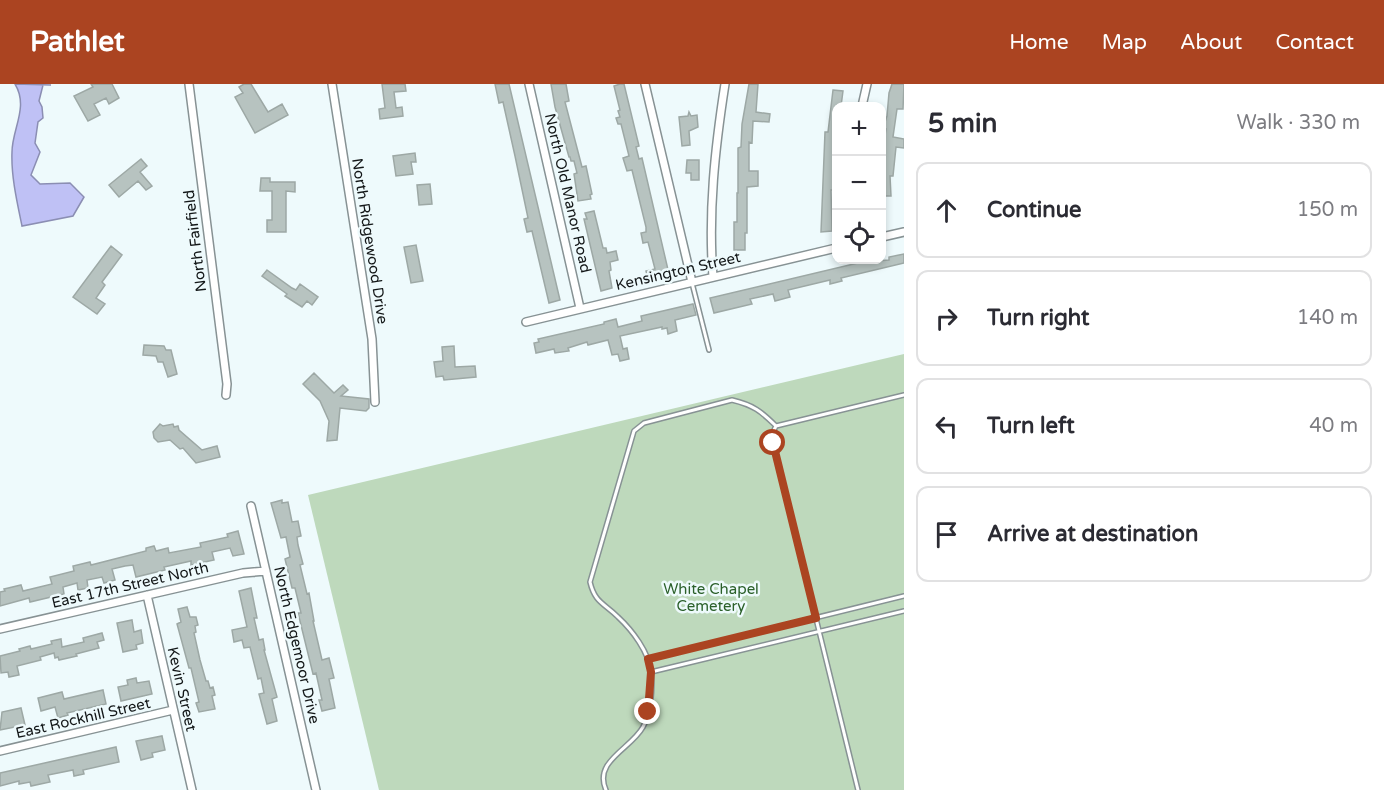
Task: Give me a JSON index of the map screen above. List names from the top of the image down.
{
  "streets": {
    "street": [
      "North Old Manor Road",
      "North Fairfield",
      "North Ridgewood Drive",
      "Kensington Street",
      "East 17th Street North",
      "North Edgemoor Drive",
      "Kevin Street",
      "East Rockhill Street"
    ]
  },
  "crossings": [
    ["North Old Manor Road", "Kensington Street"],
    ["East 17th Street North", "North Edgemoor Drive"],
    ["East 17th Street North", "Kevin Street"],
    ["Kevin Street", "East Rockhill Street"]
  ],
  "parks": ["White Chapel Cemetery"],
  "page": {
    "header": "Pathlet",
    "nav": [
      "Home",
      "Map",
      "About",
      "Contact"
    ],
    "heading": ["5 min", "Walk · 330 m"],
    "map_buttons": ["+", "−"],
    "list": [
      ["Continue", "150 m"],
      ["Turn right", "140 m"],
      ["Turn left", "40 m"],
      "Arrive at destination"
    ]
  }
}
